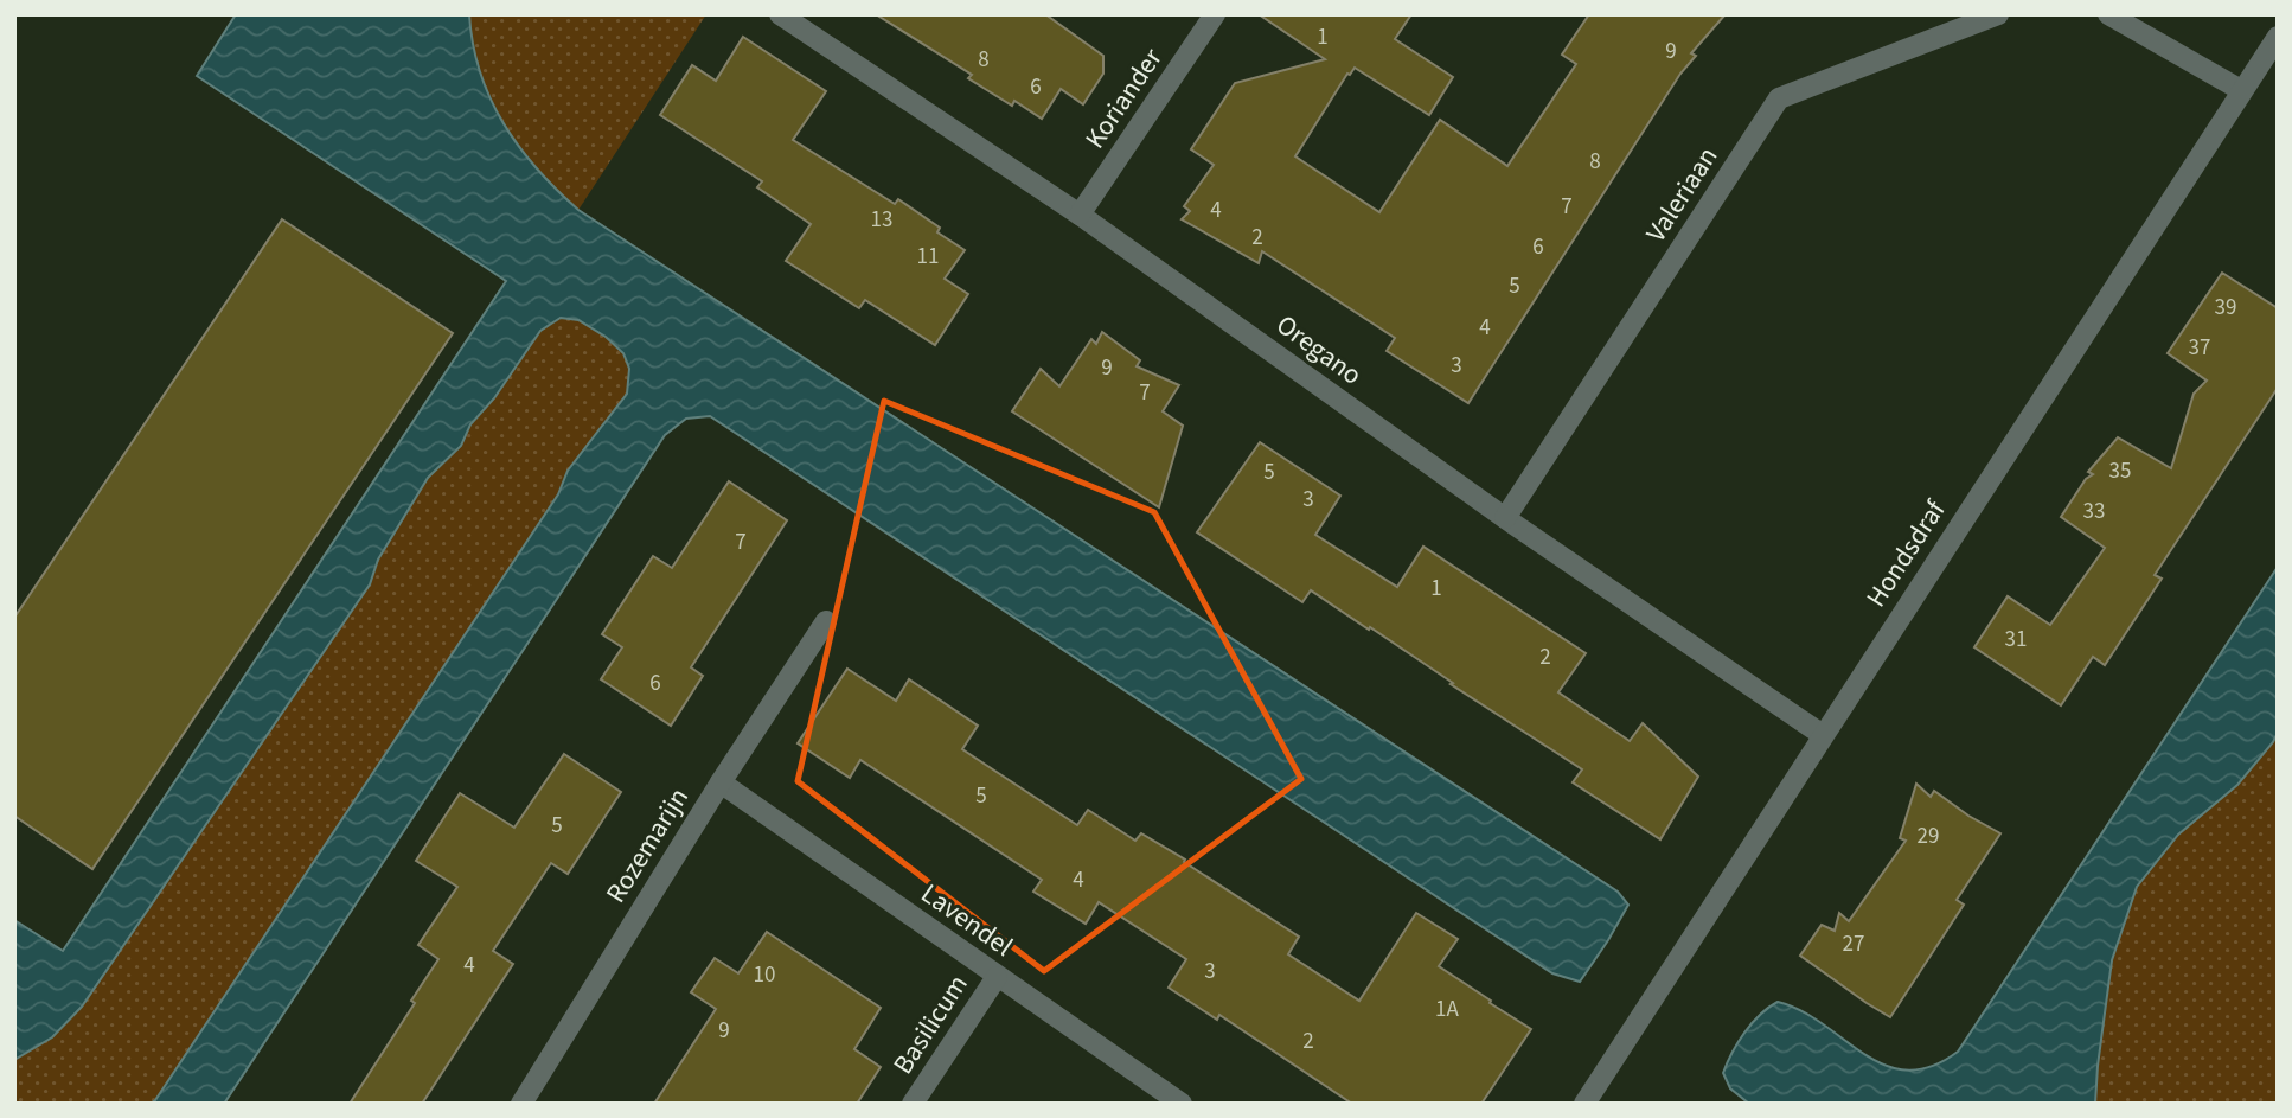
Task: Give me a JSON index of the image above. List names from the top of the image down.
{
  "streets": {
    "street": [
      "Koriander",
      "Valeriaan",
      "Oregano",
      "Hondsdraf",
      "Rozemarijn",
      "Lavendel",
      "Basilicum"
    ]
  },
  "crossings": [
    ["Koriander", "Oregano"],
    ["Valeriaan", "Oregano"],
    ["Oregano", "Hondsdraf"],
    ["Rozemarijn", "Lavendel"],
    ["Lavendel", "Basilicum"]
  ],
  "house_numbers": [
    "1",
    "9",
    "8",
    "6",
    "8",
    "7",
    "4",
    "13",
    "2",
    "6",
    "11",
    "5",
    "39",
    "4",
    "37",
    "3",
    "9",
    "7",
    "35",
    "5",
    "3",
    "33",
    "7",
    "1",
    "31",
    "2",
    "6",
    "5",
    "5",
    "29",
    "4",
    "27",
    "4",
    "3",
    "10",
    "1A",
    "9",
    "2"
  ]
}
